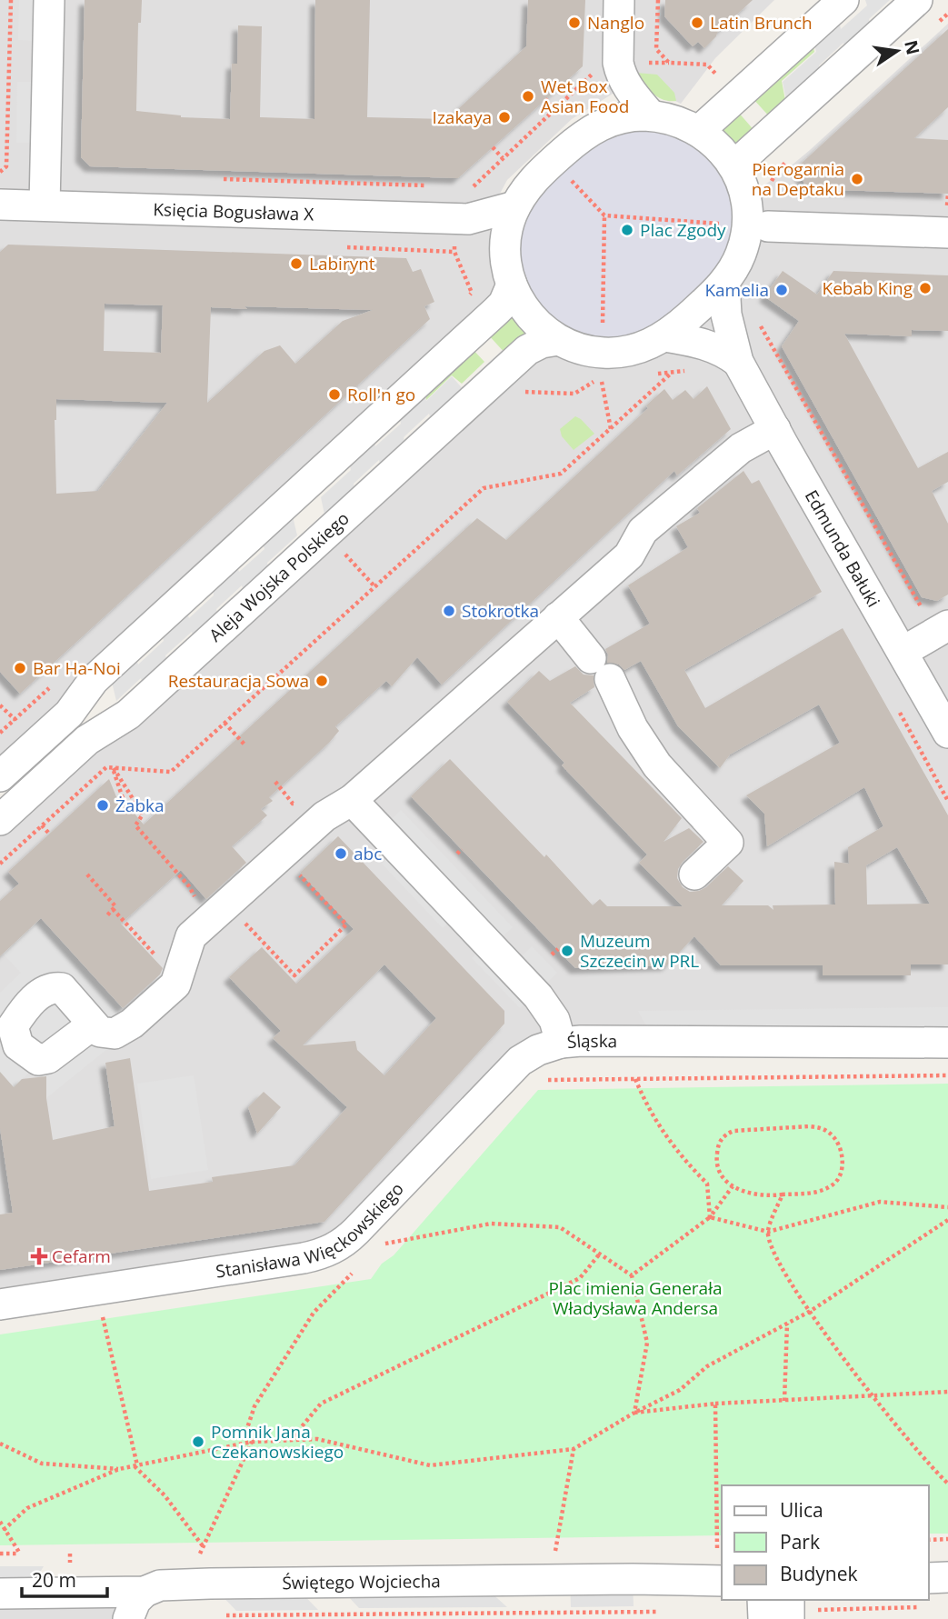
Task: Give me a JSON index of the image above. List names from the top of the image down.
{
  "streets": {
    "street": [
      "Księcia Bogusława X",
      "Edmunda Bałuki",
      "Aleja Wojska Polskiego",
      "Śląska",
      "Stanisława Więckowskiego",
      "Świętego Wojciecha"
    ]
  },
  "crossings": [
    ["Śląska", "Stanisława Więckowskiego"]
  ],
  "parks": ["Plac imienia Generała Władysława Andersa"],
  "places": {
    "other": [
      "Nanglo",
      "Latin Brunch",
      "Wet Box Asian Food",
      "Izakaya",
      "Pierogarnia na Deptaku",
      "Plac Zgody",
      "Labirynt",
      "Kebab King",
      "Kamelia",
      "Roll'n go",
      "Stokrotka",
      "Bar Ha-Noi",
      "Restauracja Sowa",
      "Żabka",
      "abc",
      "Muzeum Szczecin w PRL",
      "Pomnik Jana Czekanowskiego"
    ],
    "health": ["Cefarm"]
  },
  "legend": ["Ulica", "Park", "Budynek"],
  "scale_bar": "20 m",
  "north": "right"
}
